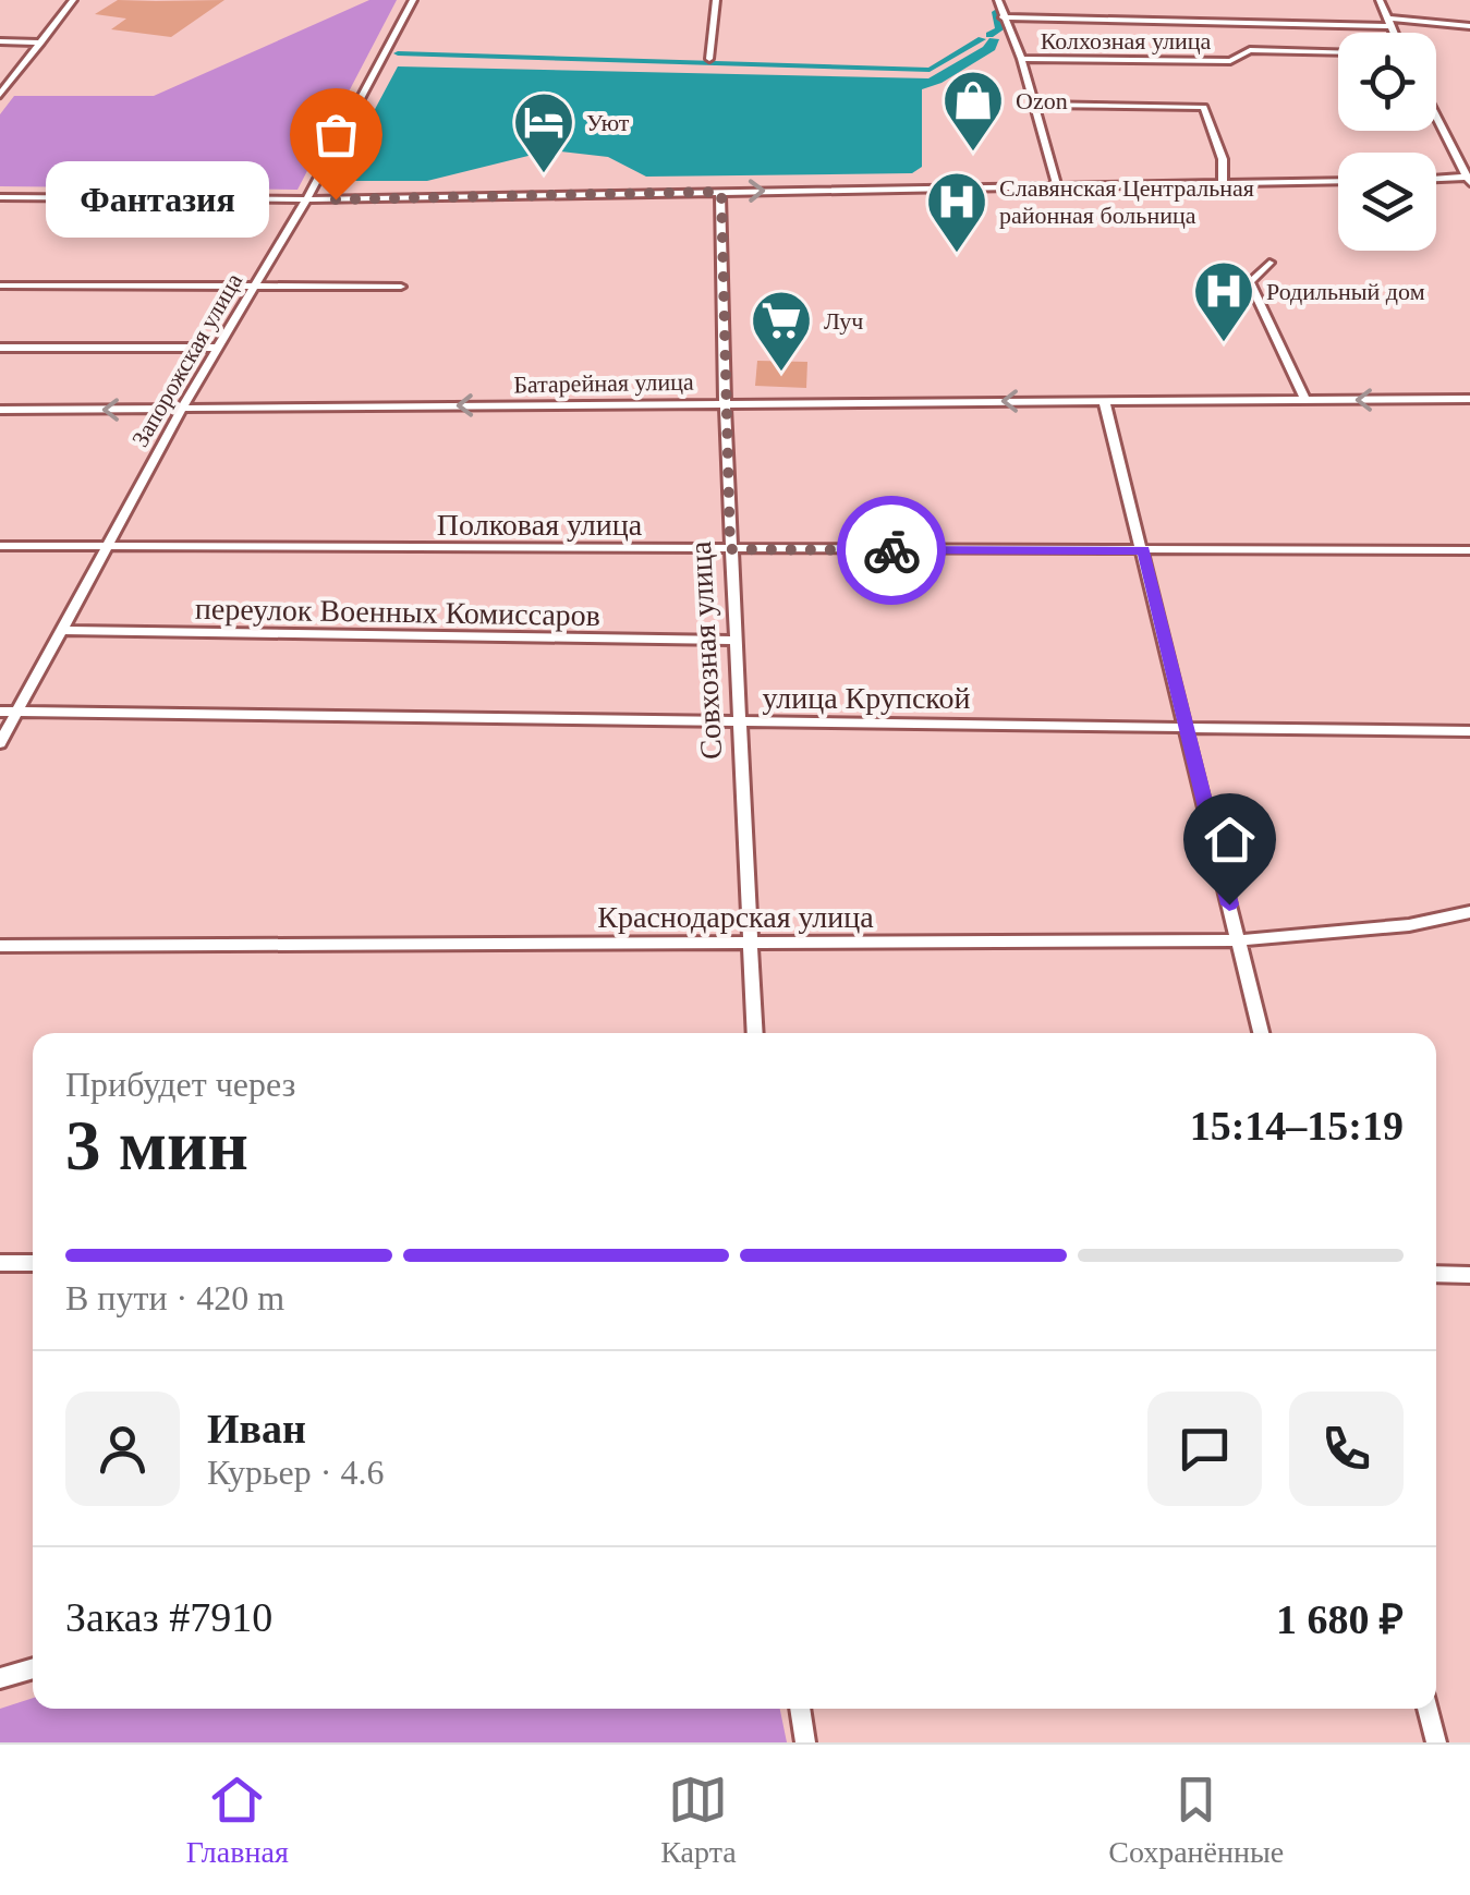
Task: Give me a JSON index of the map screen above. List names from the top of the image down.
{
  "streets": {
    "street": [
      "Колхозная улица",
      "Запорожская улица",
      "Батарейная улица",
      "Полковая улица",
      "переулок Военных Комиссаров",
      "Совхозная улица",
      "улица Крупской",
      "Краснодарская улица"
    ]
  },
  "crossings": [
    ["Запорожская улица", "Батарейная улица"],
    ["Запорожская улица", "Полковая улица"],
    ["Запорожская улица", "переулок Военных Комиссаров"],
    ["Запорожская улица", "улица Крупской"],
    ["Батарейная улица", "Совхозная улица"],
    ["Полковая улица", "Совхозная улица"],
    ["переулок Военных Комиссаров", "Совхозная улица"],
    ["Совхозная улица", "улица Крупской"],
    ["Совхозная улица", "Краснодарская улица"]
  ],
  "one_way": ["Батарейная улица"],
  "places": {
    "shop": ["Ozon"],
    "hotel": ["Уют"],
    "other": ["Фантазия"],
    "hospital": ["Славянская Центральная районная больница", "Родильный дом"],
    "supermarket": ["Луч"]
  },
  "page": {
    "bubble": "Фантазия",
    "heading": ["3 мин", "Прибудет через", "15:14–15:19"],
    "panel": [
      "Иван",
      "Курьер · 4.6",
      "Заказ #7910",
      "1 680 ₽"
    ],
    "bar": "В пути · 420 m",
    "tabs": ["Главная", "Карта", "Сохранённые"]
  }
}
